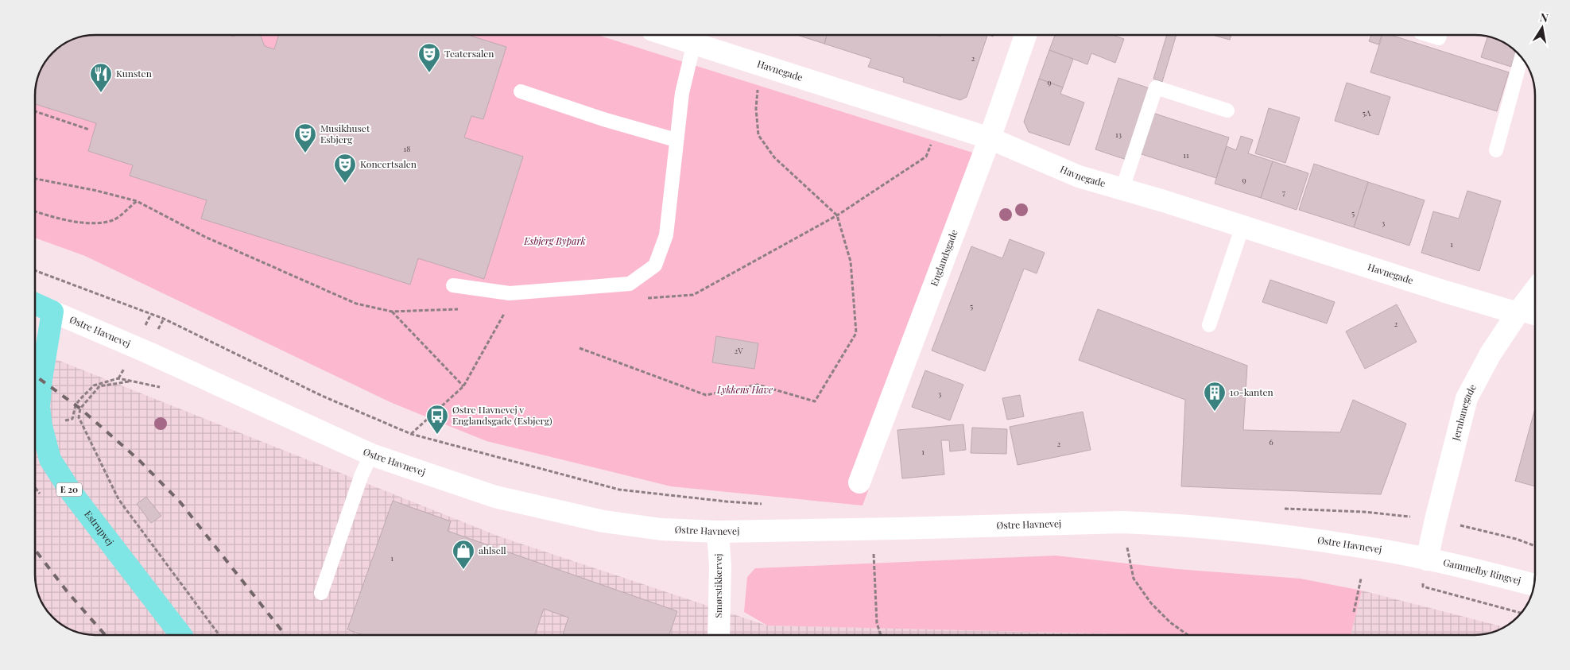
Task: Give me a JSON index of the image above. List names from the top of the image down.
{
  "streets": {
    "main road": [
      "Havnegade",
      "Englandsgade",
      "Østre Havnevej",
      "Jernbanegade",
      "E 20",
      "Estrupvej",
      "Gammelby Ringvej",
      "Smørstikkervej"
    ]
  },
  "crossings": [
    ["Havnegade", "Englandsgade"],
    ["Havnegade", "Jernbanegade"],
    ["Østre Havnevej", "Jernbanegade"],
    ["Østre Havnevej", "Estrupvej"],
    ["Østre Havnevej", "Gammelby Ringvej"],
    ["Østre Havnevej", "Smørstikkervej"],
    ["Jernbanegade", "Gammelby Ringvej"]
  ],
  "parks": ["Esbjerg Bypark", "Lykkens Have"],
  "places": {
    "theatre": ["Teatersalen", "Musikhuset Esbjerg", "Koncertsalen"],
    "restaurant": ["Kunsten"],
    "building": ["10-kanten"],
    "bus stop": ["Østre Havnevej v Englandsgade (Esbjerg)"],
    "shop": ["ahlsell"]
  },
  "house_numbers": [
    "2",
    "9",
    "5A",
    "13",
    "18",
    "11",
    "9",
    "7",
    "5",
    "3",
    "1",
    "5",
    "2",
    "2V",
    "3",
    "6",
    "2",
    "1",
    "1"
  ],
  "north": "top"
}
